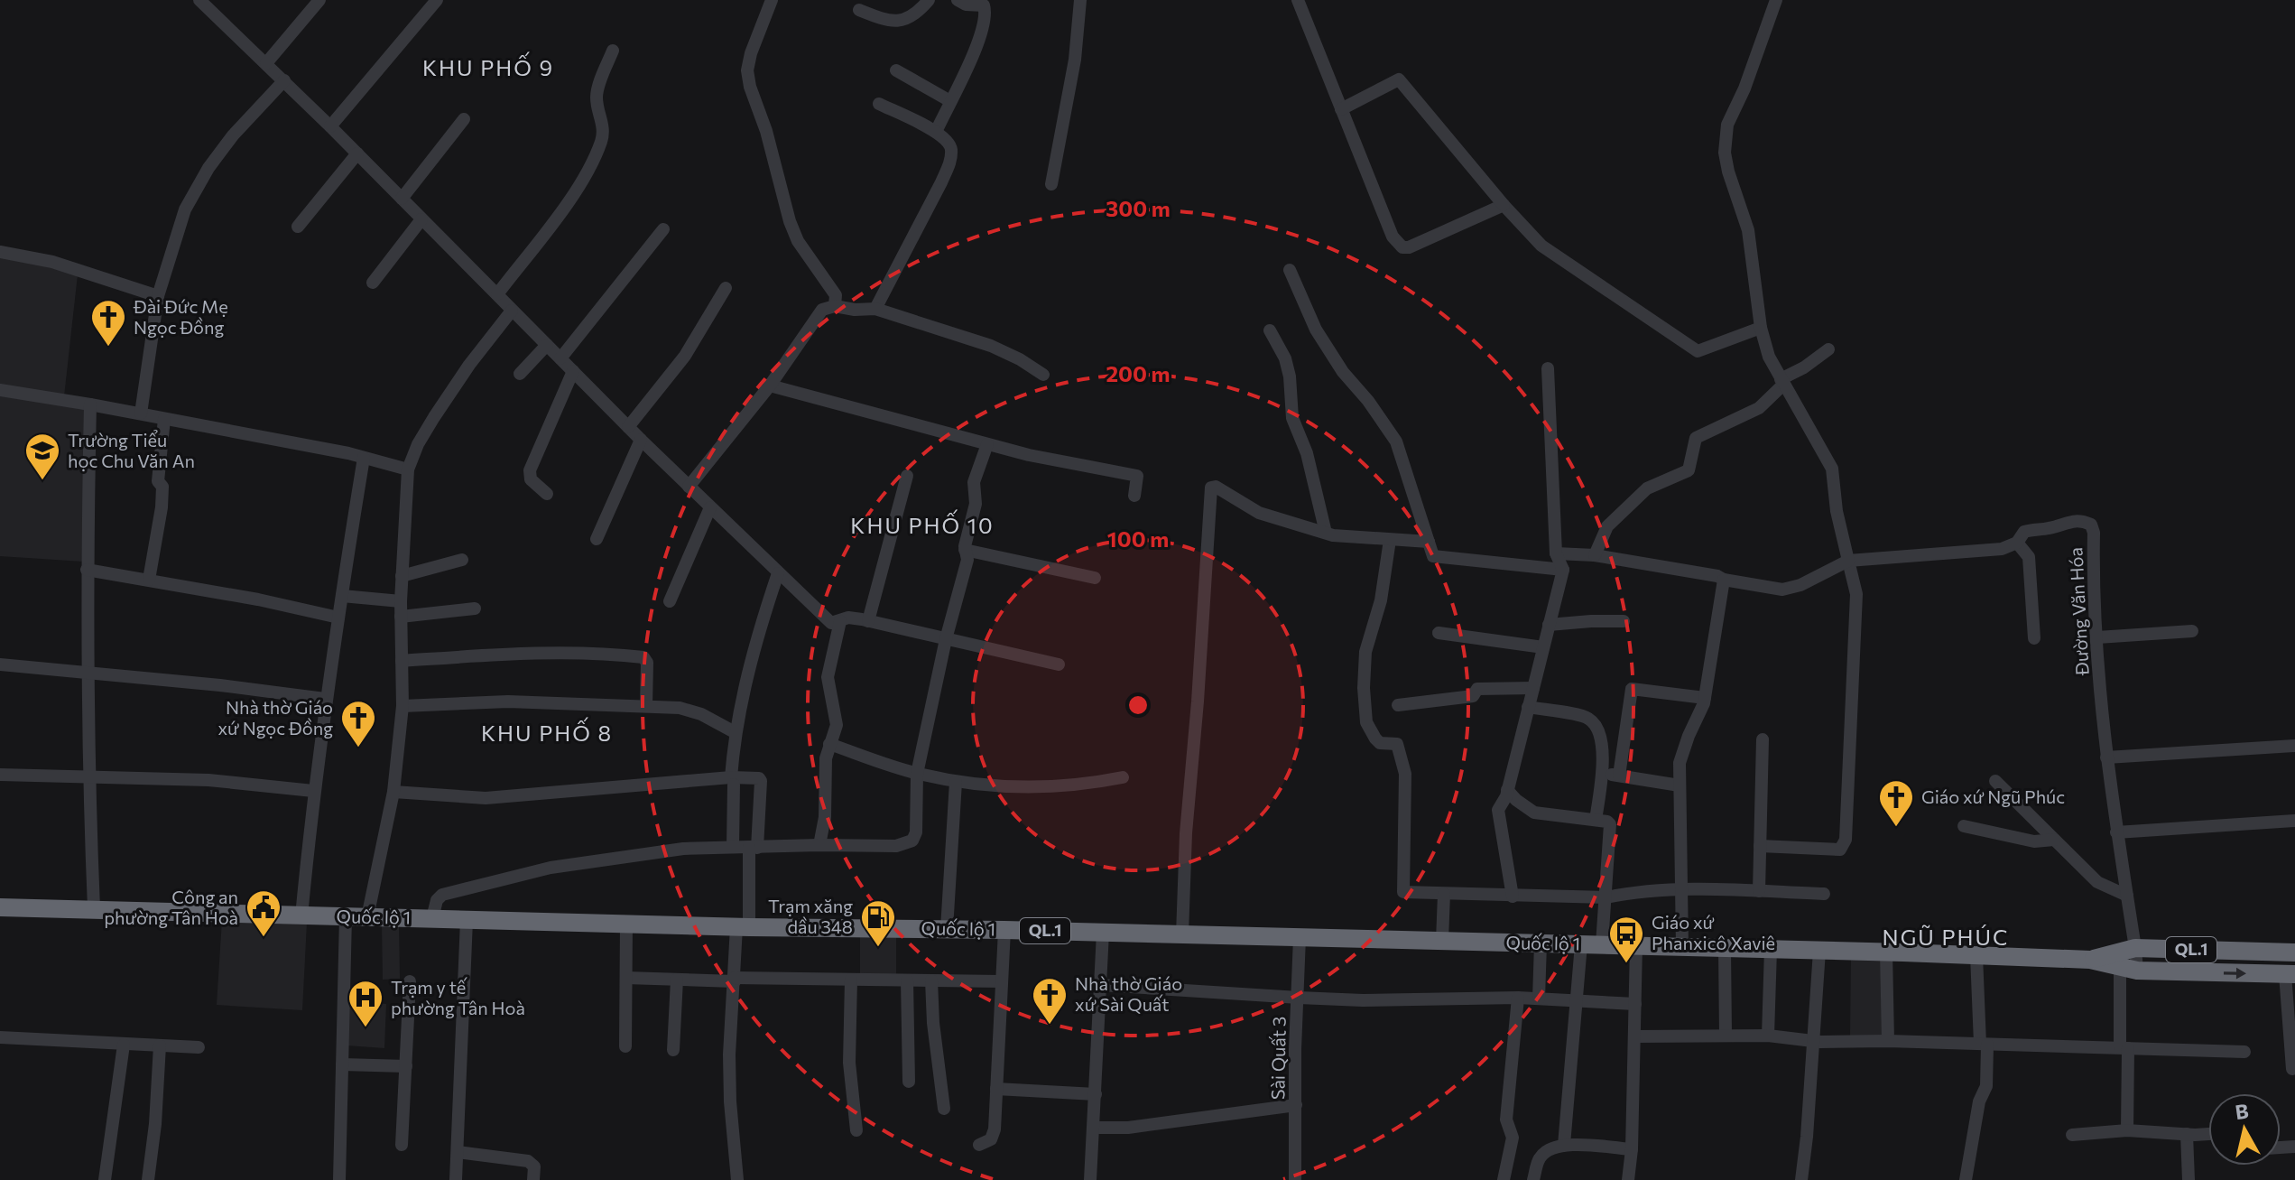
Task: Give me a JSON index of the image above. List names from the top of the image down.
{
  "streets": {
    "highway": ["Quốc lộ 1", "QL.1"],
    "street": ["Đường Văn Hóa", "Sài Quất 3"]
  },
  "crossings": [
    ["Đường Văn Hóa", "Quốc lộ 1"],
    ["Quốc lộ 1", "Sài Quất 3"]
  ],
  "districts": [
    "KHU PHỐ 9",
    "KHU PHỐ 10",
    "KHU PHỐ 8",
    "NGŨ PHÚC"
  ],
  "places": {
    "church": [
      "Đài Đức Mẹ Ngọc Đồng",
      "Nhà thờ Giáo xứ Ngọc Đồng",
      "Giáo xứ Ngũ Phúc",
      "Nhà thờ Giáo xứ Sài Quất"
    ],
    "school or university": ["Trường Tiểu học Chu Văn An"],
    "public building": ["Công an phường Tân Hoà"],
    "fuel station": ["Trạm xăng dầu 348"],
    "bus stop": ["Giáo xứ Phanxicô Xaviê"],
    "hospital": ["Trạm y tế phường Tân Hoà"]
  },
  "north": "top",
  "rings": ["300 m", "200 m", "100 m"]
}
